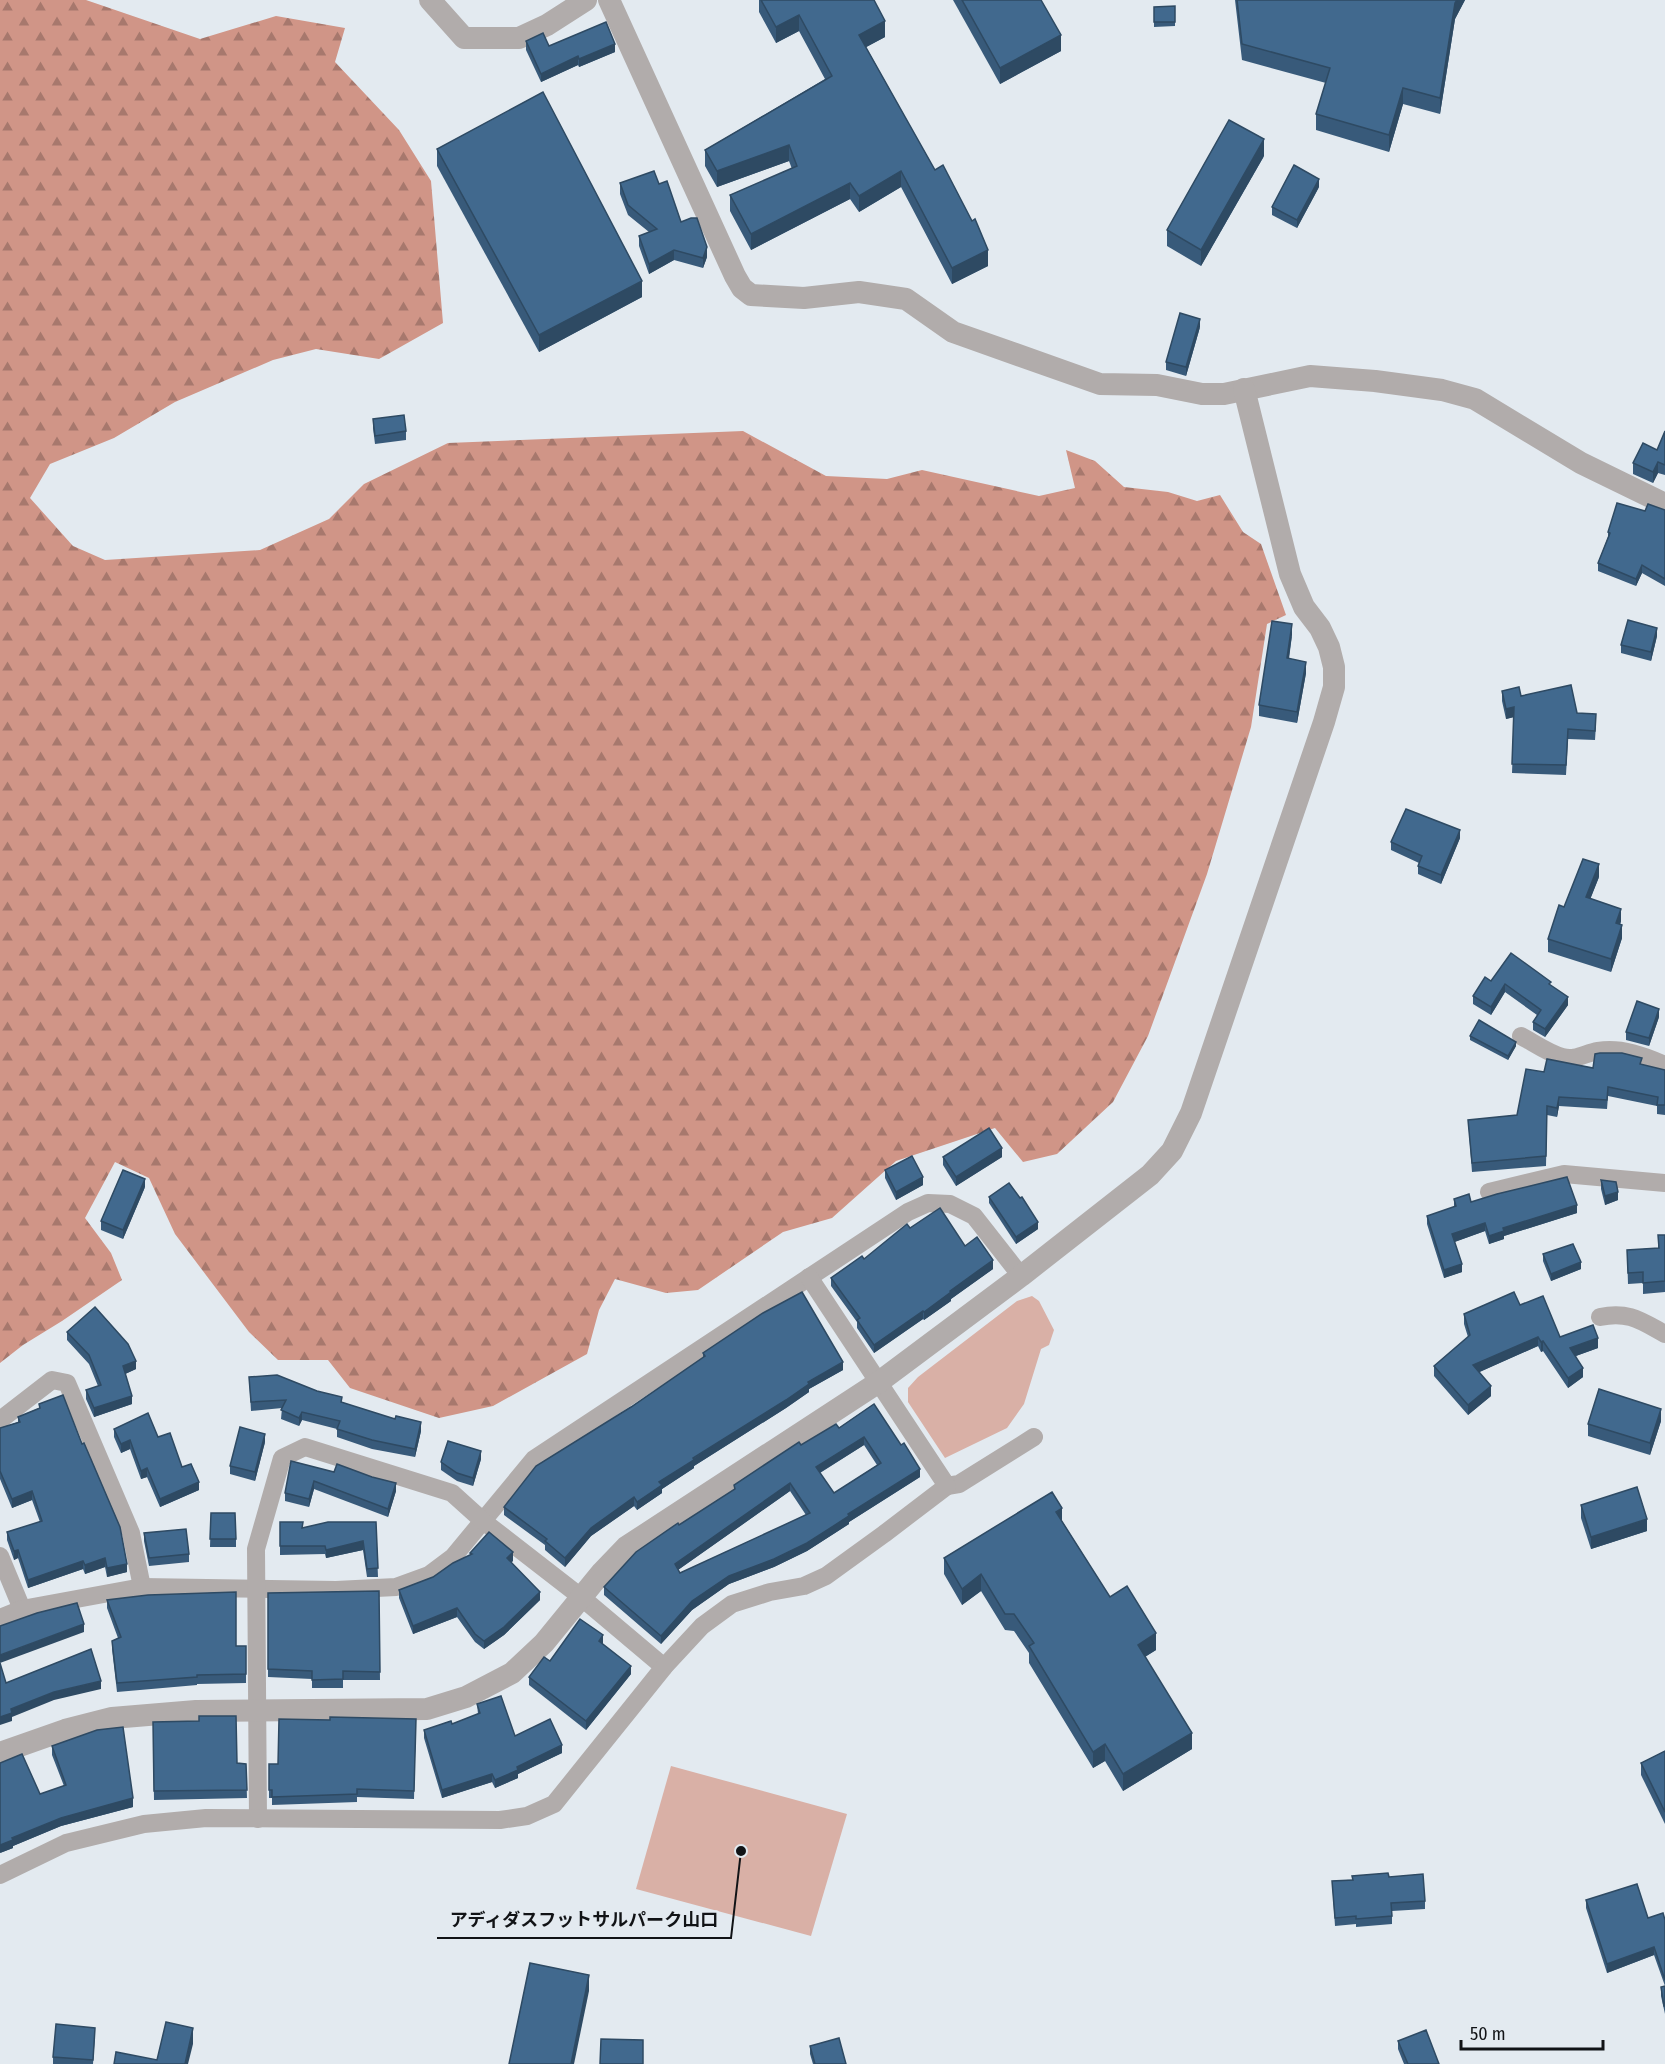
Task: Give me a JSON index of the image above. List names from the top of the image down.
{
  "places": ["アディダスフットサルパーク山口"],
  "scale_bar": "50 m"
}
